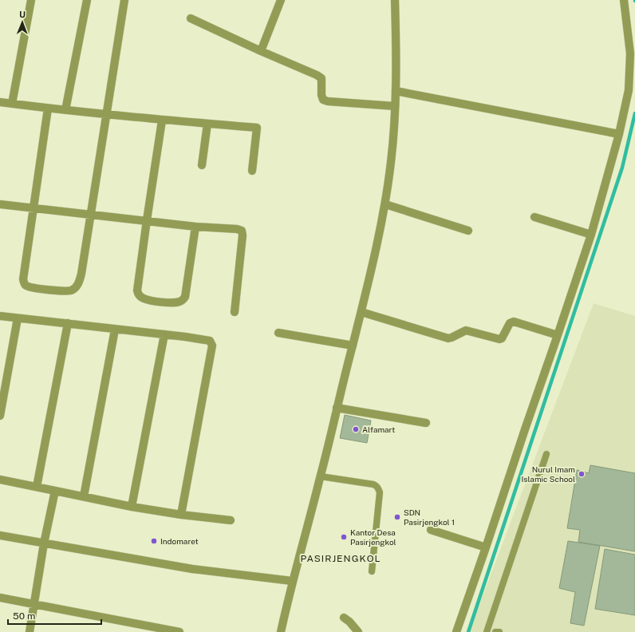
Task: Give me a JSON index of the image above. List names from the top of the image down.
{
  "districts": ["PASIRJENGKOL"],
  "places": [
    "Alfamart",
    "Nurul Imam Islamic School",
    "SDN Pasirjengkol 1",
    "Kantor Desa Pasirjengkol",
    "Indomaret"
  ],
  "scale_bar": "50 m",
  "north": "top"
}
